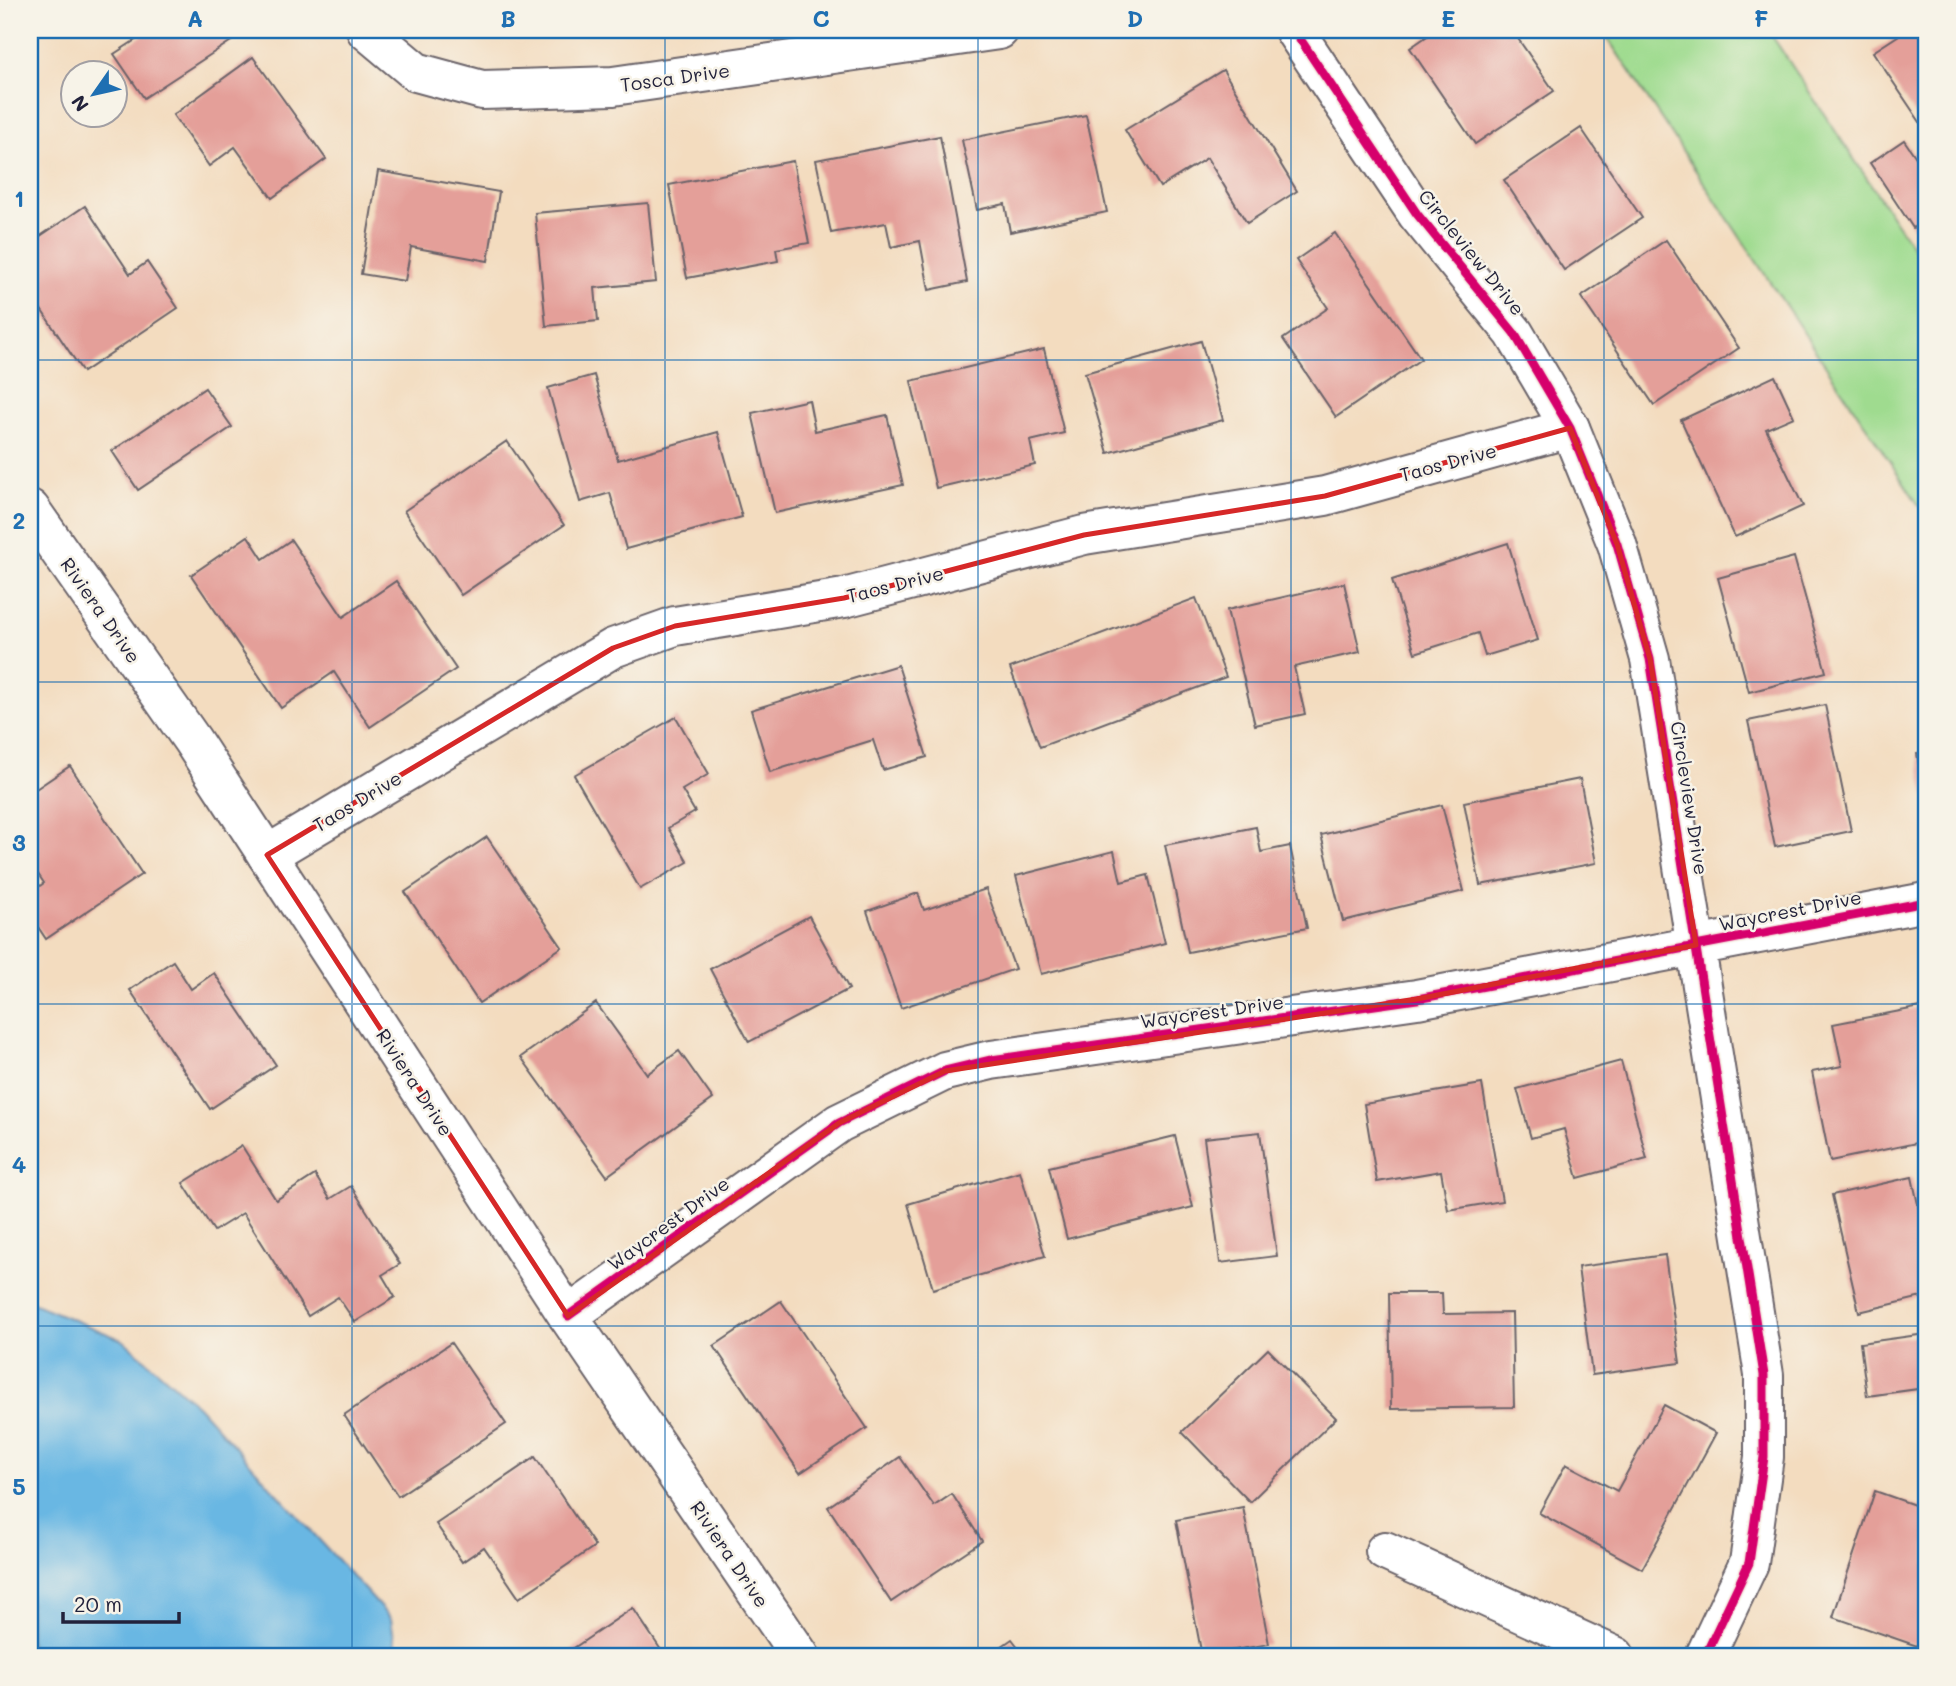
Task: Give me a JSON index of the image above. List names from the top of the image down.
{
  "streets": {
    "street": [
      "Tosca Drive",
      "Circleview Drive",
      "Taos Drive",
      "Riviera Drive",
      "Waycrest Drive"
    ]
  },
  "crossings": [
    ["Circleview Drive", "Taos Drive"],
    ["Circleview Drive", "Waycrest Drive"],
    ["Taos Drive", "Riviera Drive"],
    ["Riviera Drive", "Waycrest Drive"]
  ],
  "scale_bar": "20 m",
  "north": "bottom left",
  "grid": {
    "columns": [
      "A",
      "B",
      "C",
      "D",
      "E",
      "F"
    ],
    "rows": [
      "1",
      "2",
      "3",
      "4",
      "5"
    ]
  }
}
